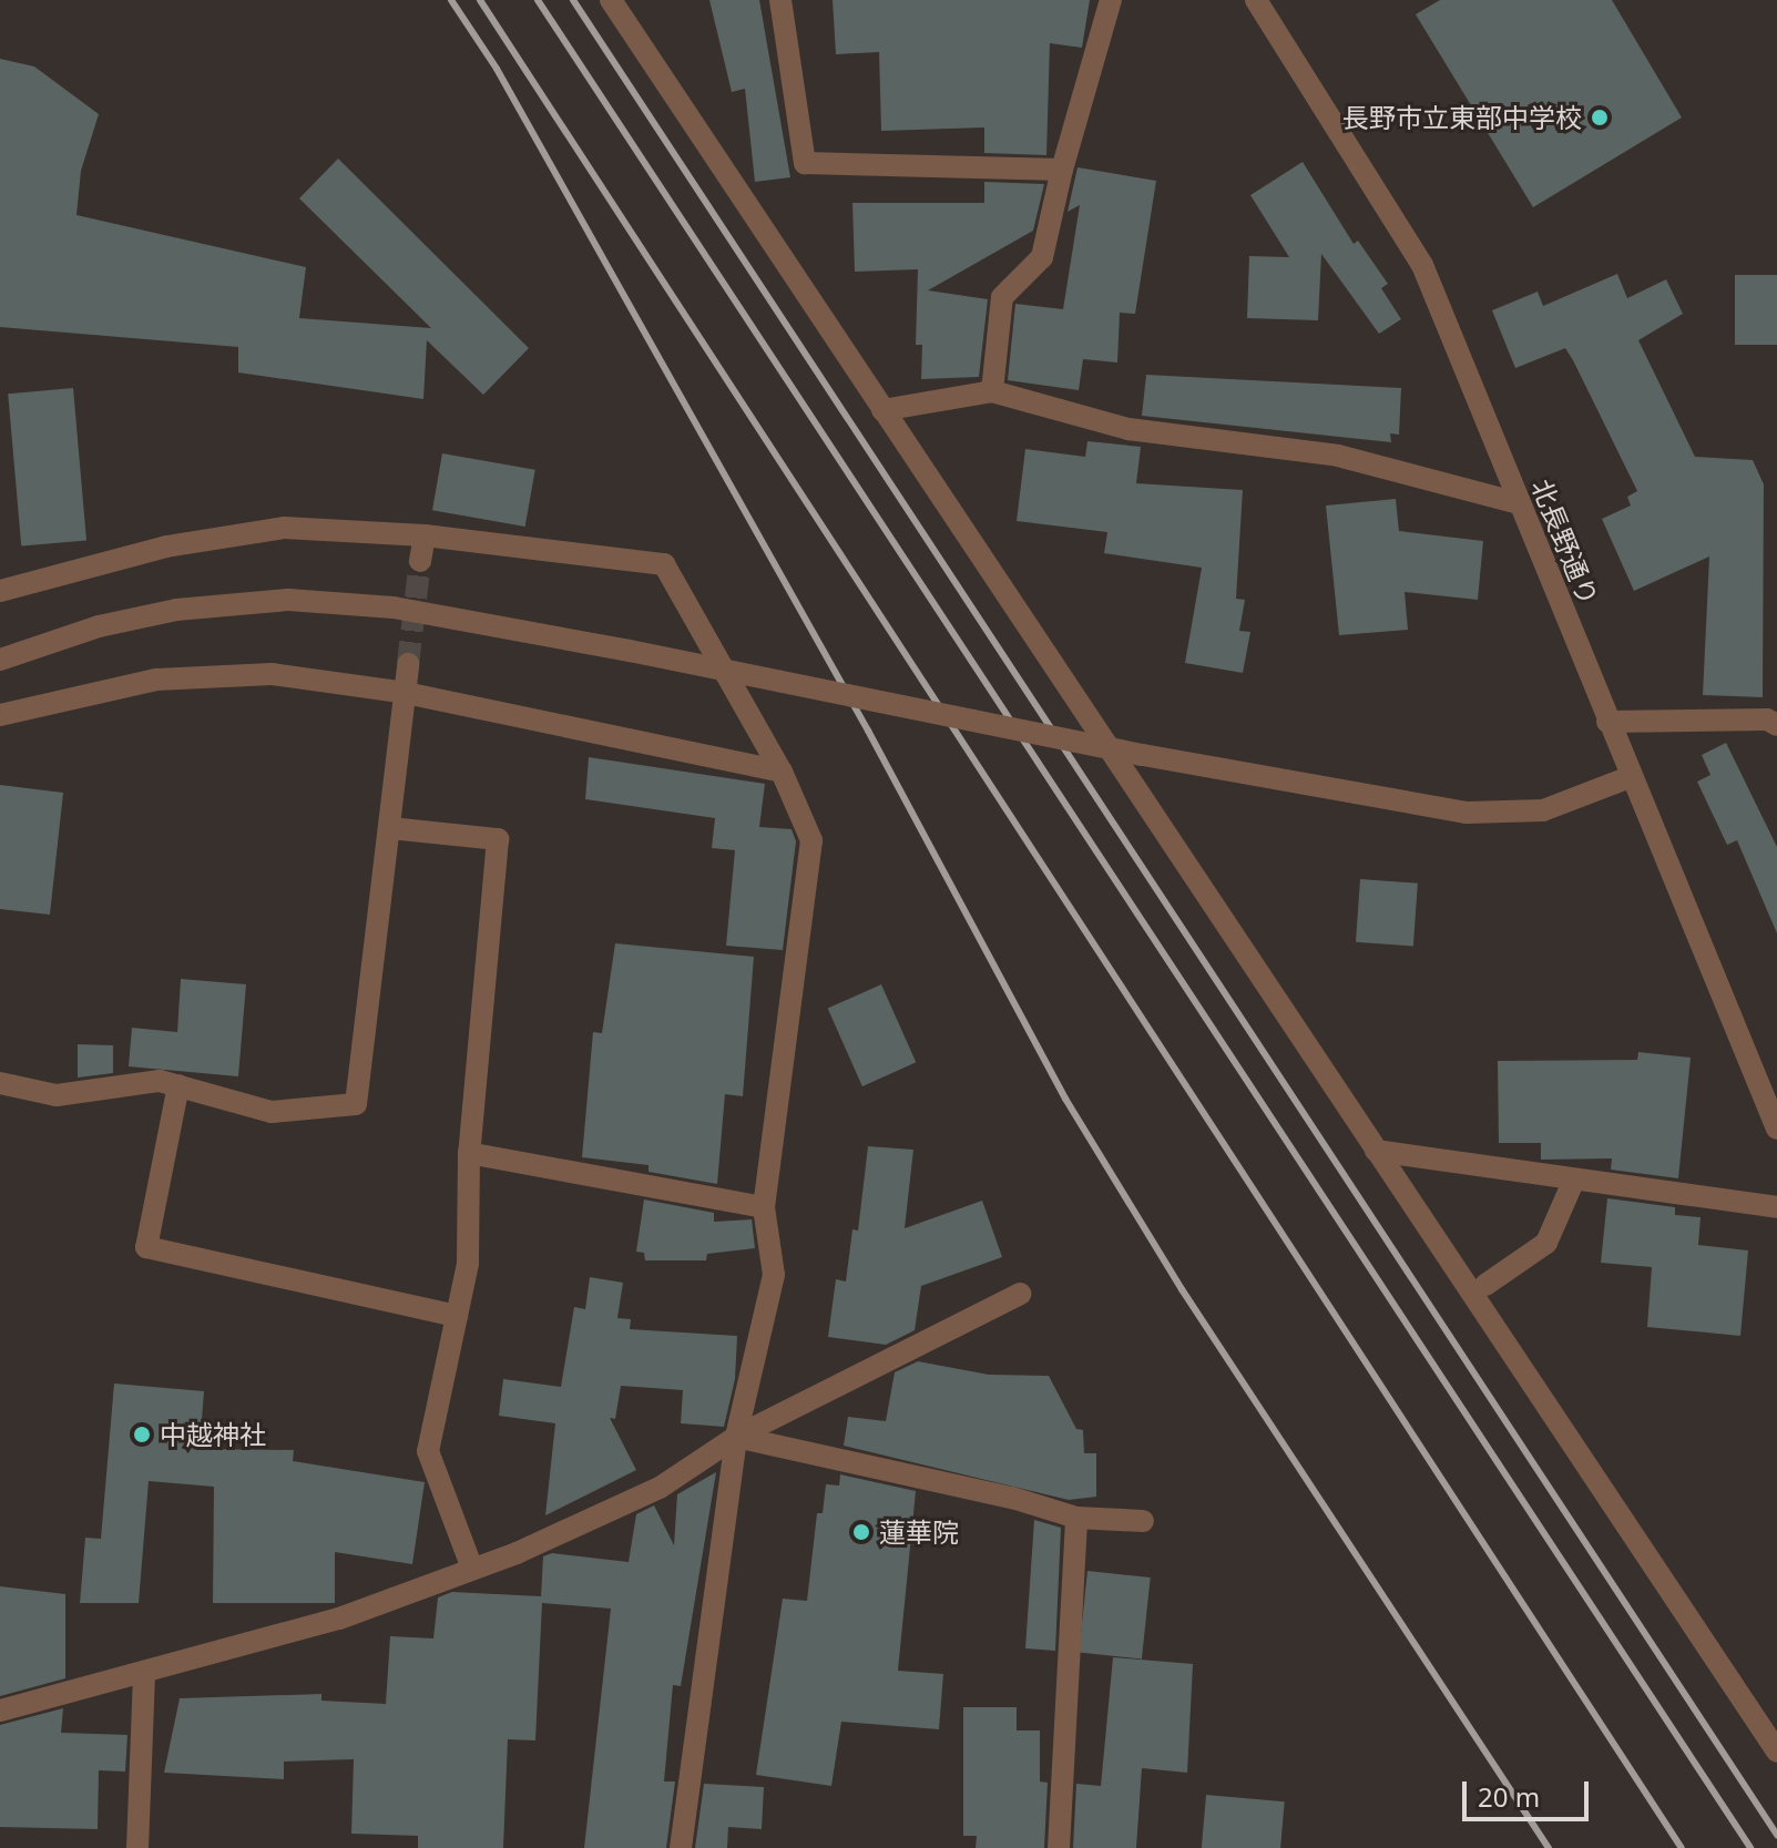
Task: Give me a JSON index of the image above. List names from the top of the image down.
{
  "streets": {
    "street": ["北長野通り"]
  },
  "places": ["長野市立東部中学校", "中越神社", "蓮華院"],
  "scale_bar": "20 m"
}
